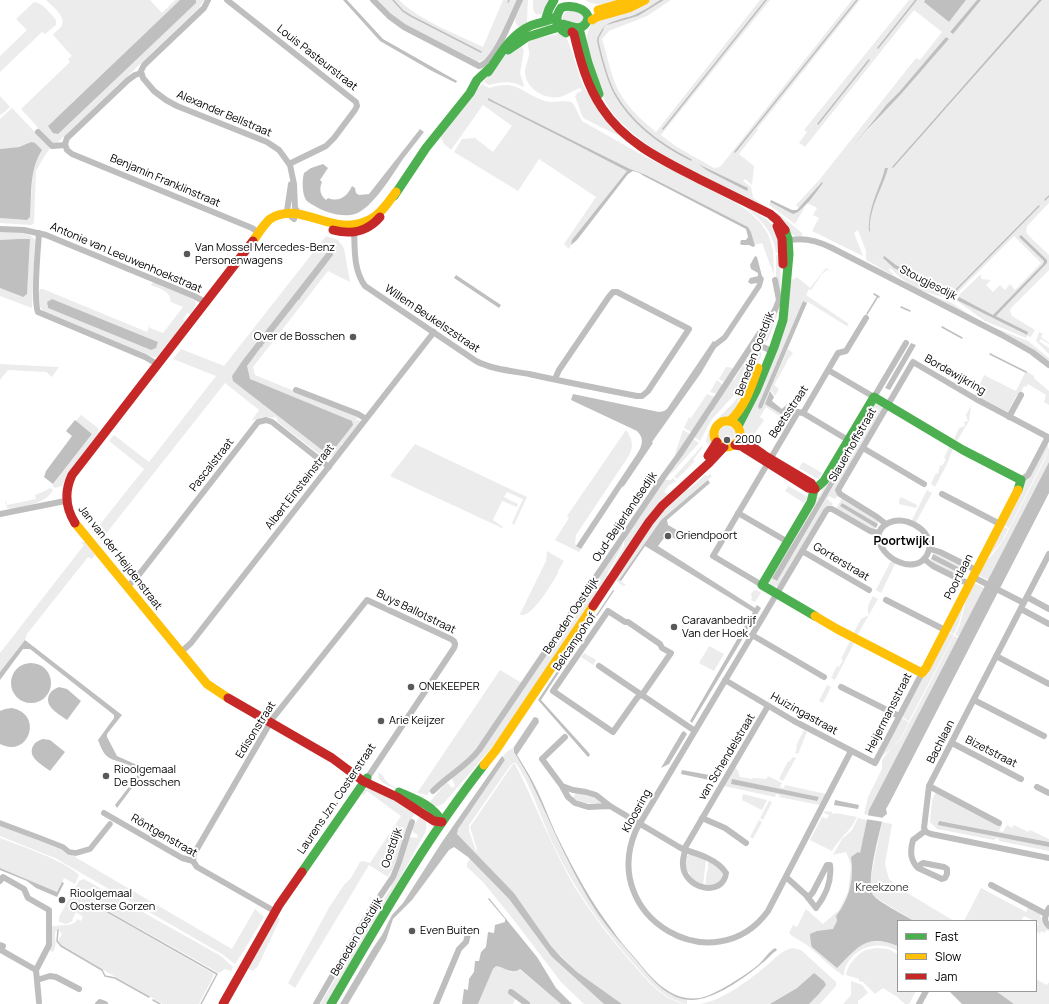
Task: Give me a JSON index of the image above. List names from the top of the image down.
{
  "streets": {
    "street": [
      "Louis Pasteurstraat",
      "Alexander Bellstraat",
      "Benjamin Franklinstraat",
      "Antonie van Leeuwenhoekstraat",
      "Stougjesdijk",
      "Willem Beukelszstraat",
      "Beneden Oostdijk",
      "Bordewijkring",
      "Beetsstraat",
      "Slauerhoffstraat",
      "Pascalstraat",
      "Albert Einsteinstraat",
      "Oud-Beijerlandsedijk",
      "Jan van der Heijdenstraat",
      "Gorterstraat",
      "Poortlaan",
      "Buys Ballotstraat",
      "Belcampohof",
      "Heijermansstraat",
      "Huizingastraat",
      "Edisonstraat",
      "Bachlaan",
      "Bizetstraat",
      "van Schendelstraat",
      "Laurens Jzn. Costerstraat",
      "Kloosring",
      "Röntgenstraat",
      "Oostdijk"
    ]
  },
  "crossings": [
    ["Louis Pasteurstraat", "Alexander Bellstraat"],
    ["Alexander Bellstraat", "Jan van der Heijdenstraat"],
    ["Benjamin Franklinstraat", "Jan van der Heijdenstraat"],
    ["Antonie van Leeuwenhoekstraat", "Jan van der Heijdenstraat"],
    ["Stougjesdijk", "Beneden Oostdijk"],
    ["Willem Beukelszstraat", "Albert Einsteinstraat"],
    ["Beneden Oostdijk", "Jan van der Heijdenstraat"],
    ["Bordewijkring", "Slauerhoffstraat"],
    ["Bordewijkring", "Poortlaan"],
    ["Pascalstraat", "Albert Einsteinstraat"],
    ["Pascalstraat", "Jan van der Heijdenstraat"],
    ["Albert Einsteinstraat", "Jan van der Heijdenstraat"],
    ["Jan van der Heijdenstraat", "Edisonstraat"],
    ["Jan van der Heijdenstraat", "Laurens Jzn. Costerstraat"],
    ["Poortlaan", "Heijermansstraat"],
    ["Buys Ballotstraat", "Edisonstraat"],
    ["Buys Ballotstraat", "Laurens Jzn. Costerstraat"],
    ["Heijermansstraat", "Huizingastraat"],
    ["Huizingastraat", "van Schendelstraat"],
    ["Huizingastraat", "Kloosring"],
    ["Edisonstraat", "Röntgenstraat"],
    ["Bachlaan", "Bizetstraat"],
    ["Laurens Jzn. Costerstraat", "Röntgenstraat"]
  ],
  "districts": ["Poortwijk I"],
  "parks": ["Kreekzone"],
  "places": [
    "Van Mossel Mercedes-Benz Personenwagens",
    "Over de Bosschen",
    "2000",
    "Griendpoort",
    "Caravanbedrijf Van der Hoek",
    "ONEKEEPER",
    "Arie Keijzer",
    "Rioolgemaal De Bosschen",
    "Rioolgemaal Oosterse Gorzen",
    "Even Buiten"
  ],
  "legend": ["Fast", "Slow", "Jam"]
}
